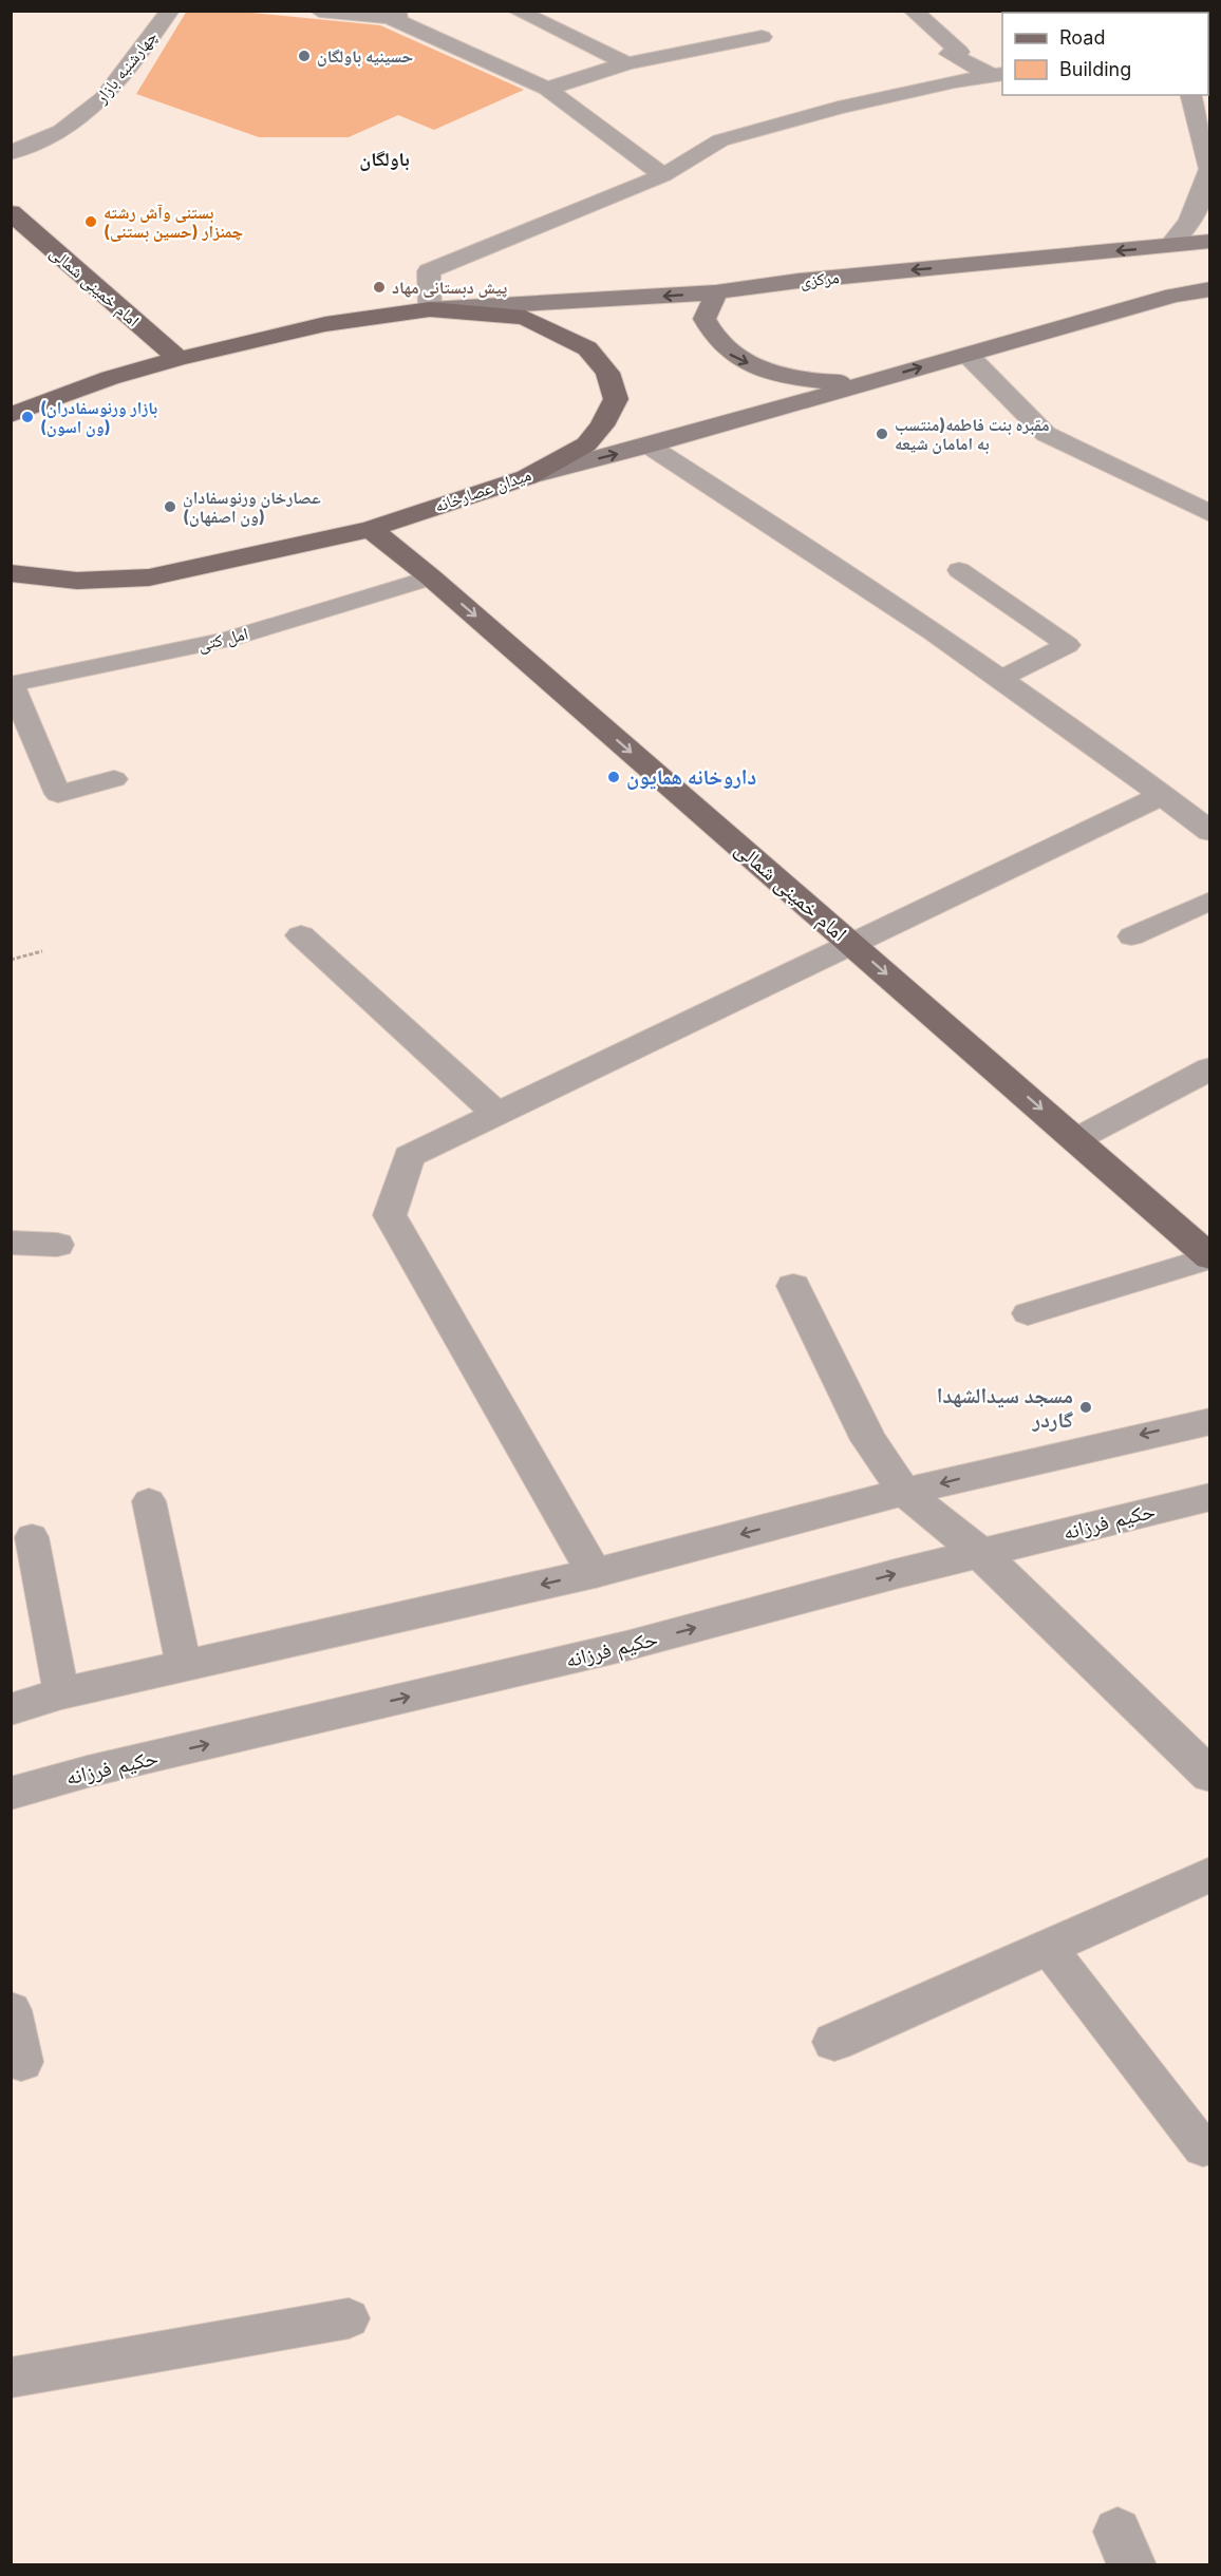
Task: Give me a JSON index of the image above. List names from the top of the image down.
{
  "streets": {
    "main road": ["مرکزی", "امام خمینی شمالی", "میدان عصارخانه"],
    "street": ["چهارشنبه بازار", "حکیم فرزانه"],
    "lane": ["امل کتی"]
  },
  "crossings": [
    ["مرکزی", "میدان عصارخانه"],
    ["امام خمینی شمالی", "میدان عصارخانه"],
    ["امام خمینی شمالی", "امل کتی"]
  ],
  "one_way": ["امام خمینی شمالی"],
  "districts": ["باولگان"],
  "places": [
    "حسینیه باولگان",
    "بستنی وآش رشته چمنزار (حسین بستنی)",
    "پیش دبستانی مهاد",
    "(بازار ورنوسفادران (ون اسون)",
    "مقبره بنت فاطمه(منتسب به امامان شیعه",
    "عصارخان ورنوسفادان (ون اصفهان)",
    "داروخانه همایون",
    "مسجد سیدالشهدا گاردر"
  ],
  "legend": ["Road", "Building"]
}
